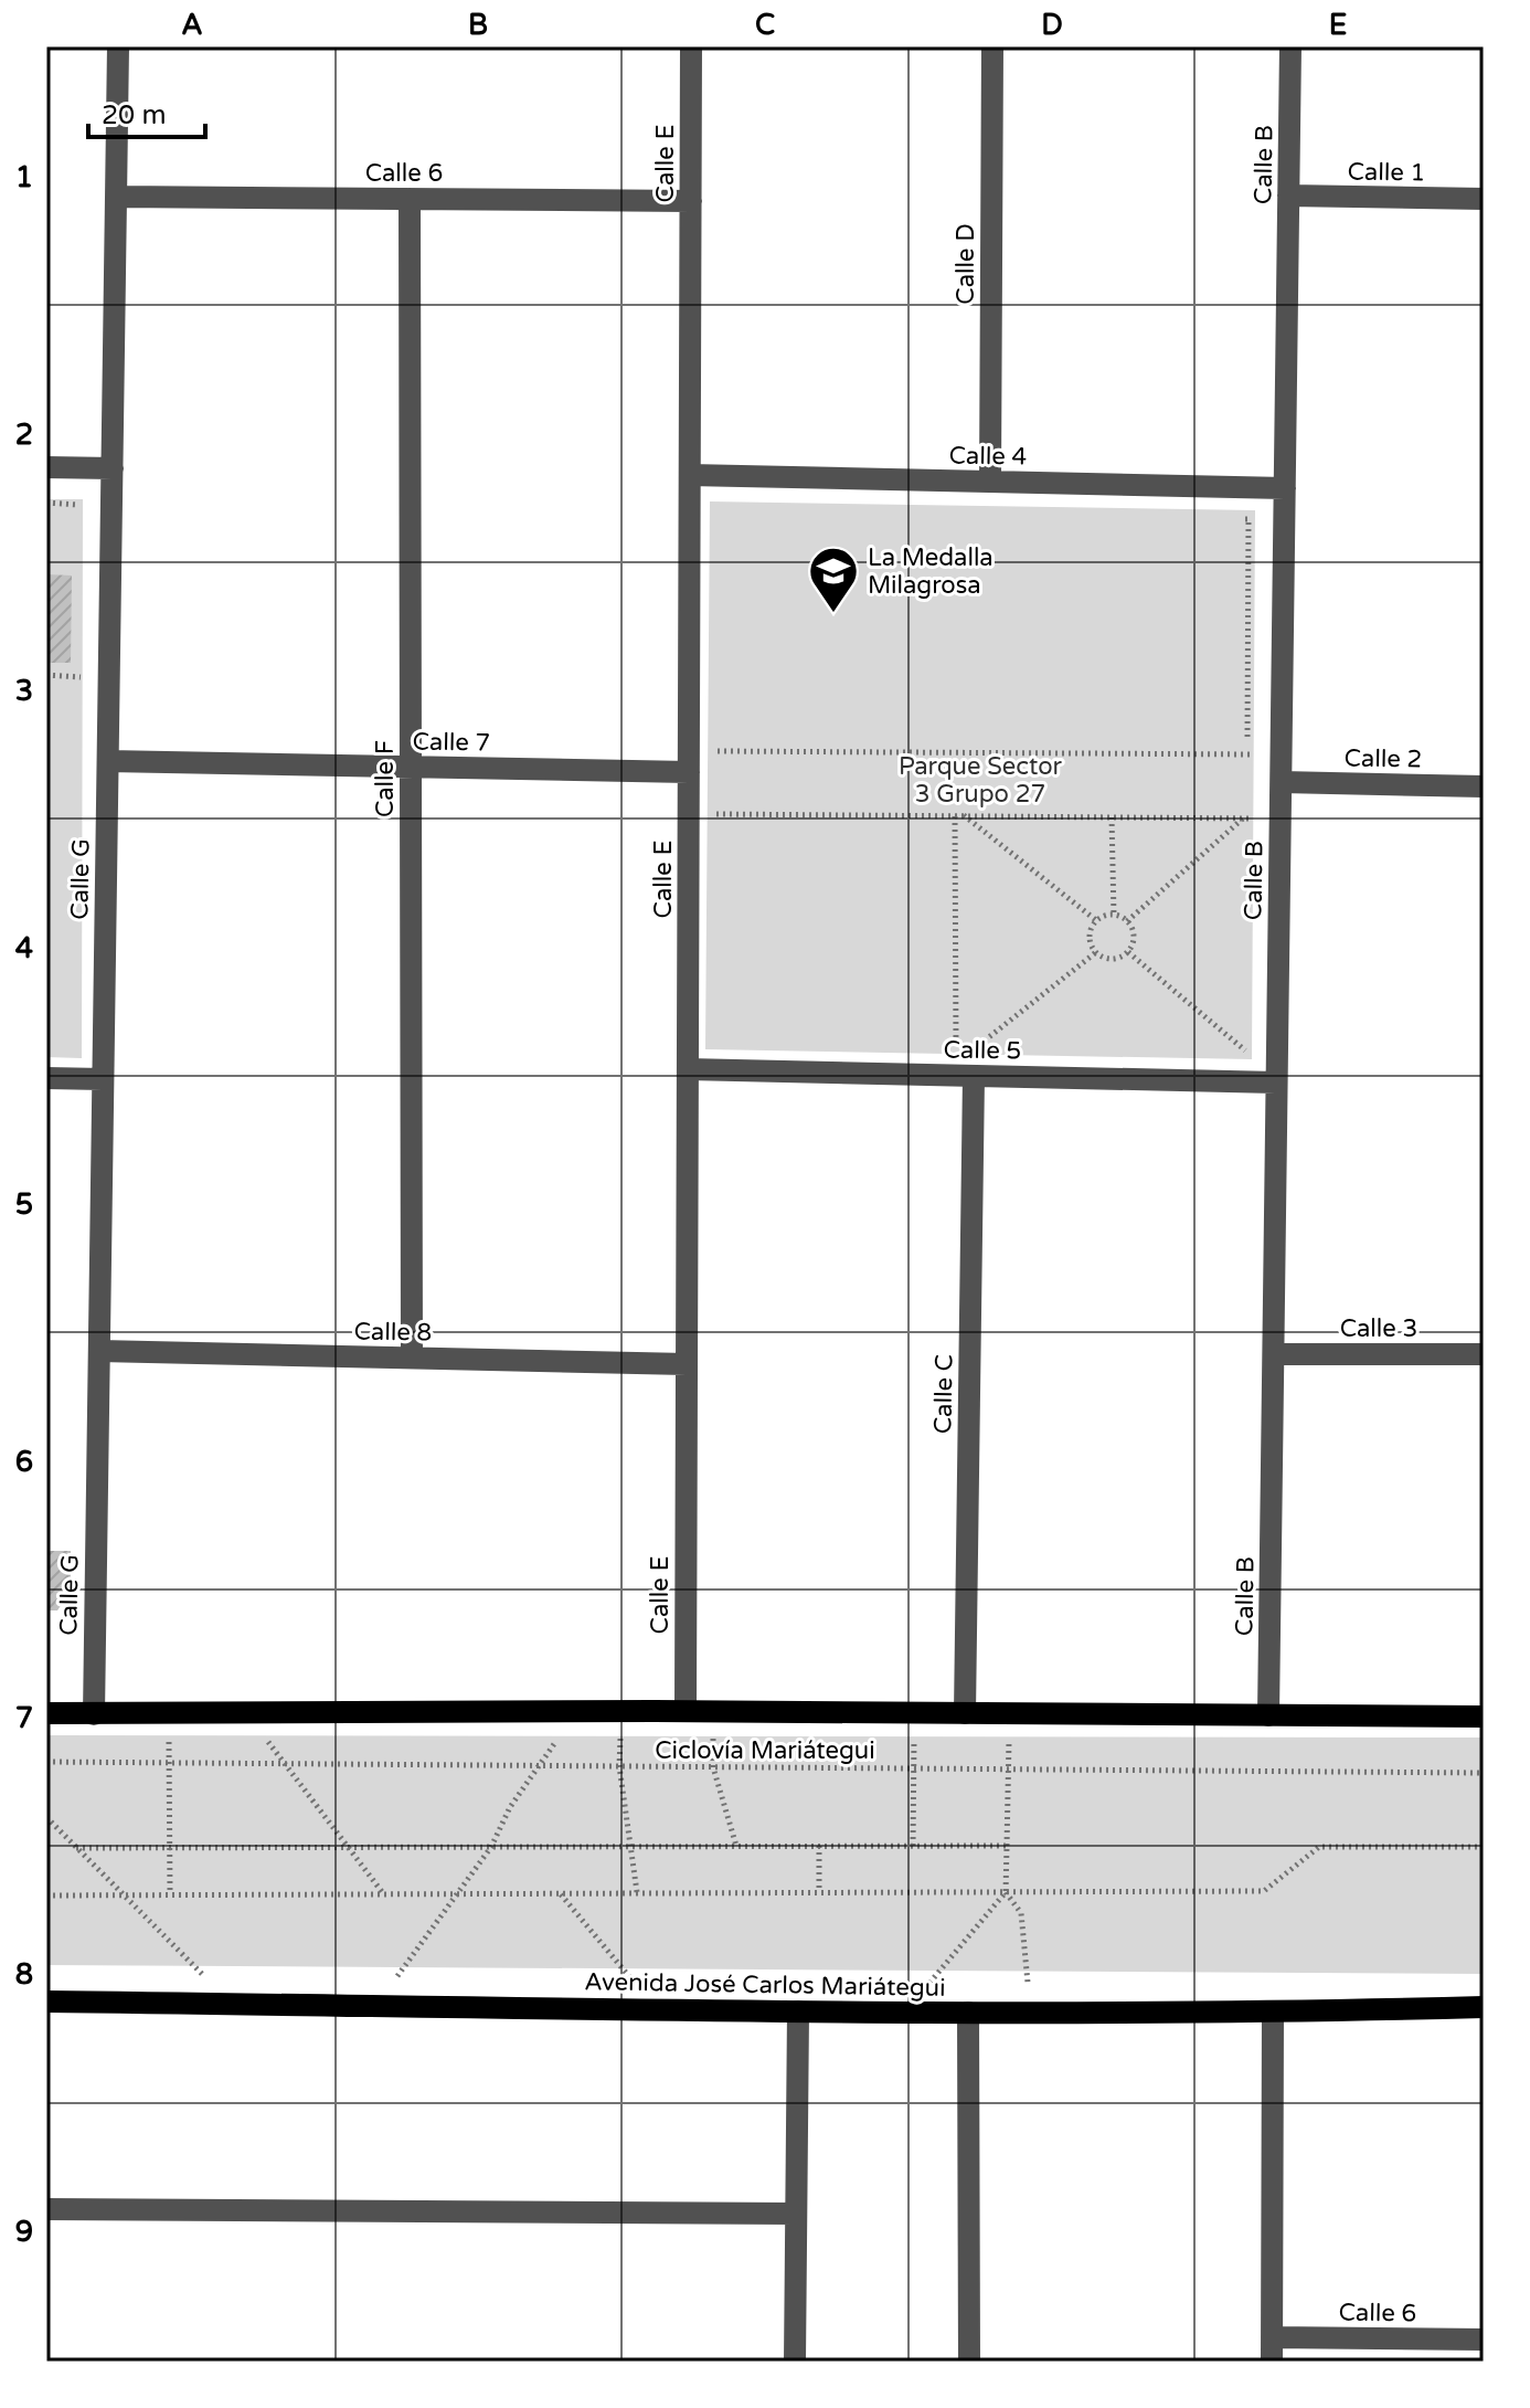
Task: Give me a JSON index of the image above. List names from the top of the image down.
{
  "streets": {
    "main road": ["Avenida José Carlos Mariátegui"],
    "street": [
      "Calle E",
      "Calle B",
      "Calle 1",
      "Calle 6",
      "Calle D",
      "Calle 4",
      "Calle 7",
      "Calle 2",
      "Calle F",
      "Calle G",
      "Calle 5",
      "Calle 3",
      "Calle 8",
      "Calle C"
    ],
    "path": ["Ciclovía Mariátegui"]
  },
  "crossings": [
    ["Calle E", "Calle 6"],
    ["Calle E", "Calle 4"],
    ["Calle E", "Calle 7"],
    ["Calle E", "Calle 5"],
    ["Calle E", "Calle 8"],
    ["Calle B", "Calle 1"],
    ["Calle B", "Calle 4"],
    ["Calle B", "Calle 2"],
    ["Calle B", "Calle 5"],
    ["Calle B", "Calle 3"],
    ["Calle 6", "Calle F"],
    ["Calle 6", "Calle G"],
    ["Calle D", "Calle 4"],
    ["Calle 7", "Calle F"],
    ["Calle 7", "Calle G"],
    ["Calle F", "Calle 8"],
    ["Calle G", "Calle 8"],
    ["Calle 5", "Calle C"]
  ],
  "parks": ["Parque Sector 3 Grupo 27"],
  "places": {
    "school or university": ["La Medalla Milagrosa"]
  },
  "scale_bar": "20 m",
  "grid": {
    "columns": [
      "A",
      "B",
      "C",
      "D",
      "E"
    ],
    "rows": [
      "1",
      "2",
      "3",
      "4",
      "5",
      "6",
      "7",
      "8",
      "9"
    ]
  }
}
